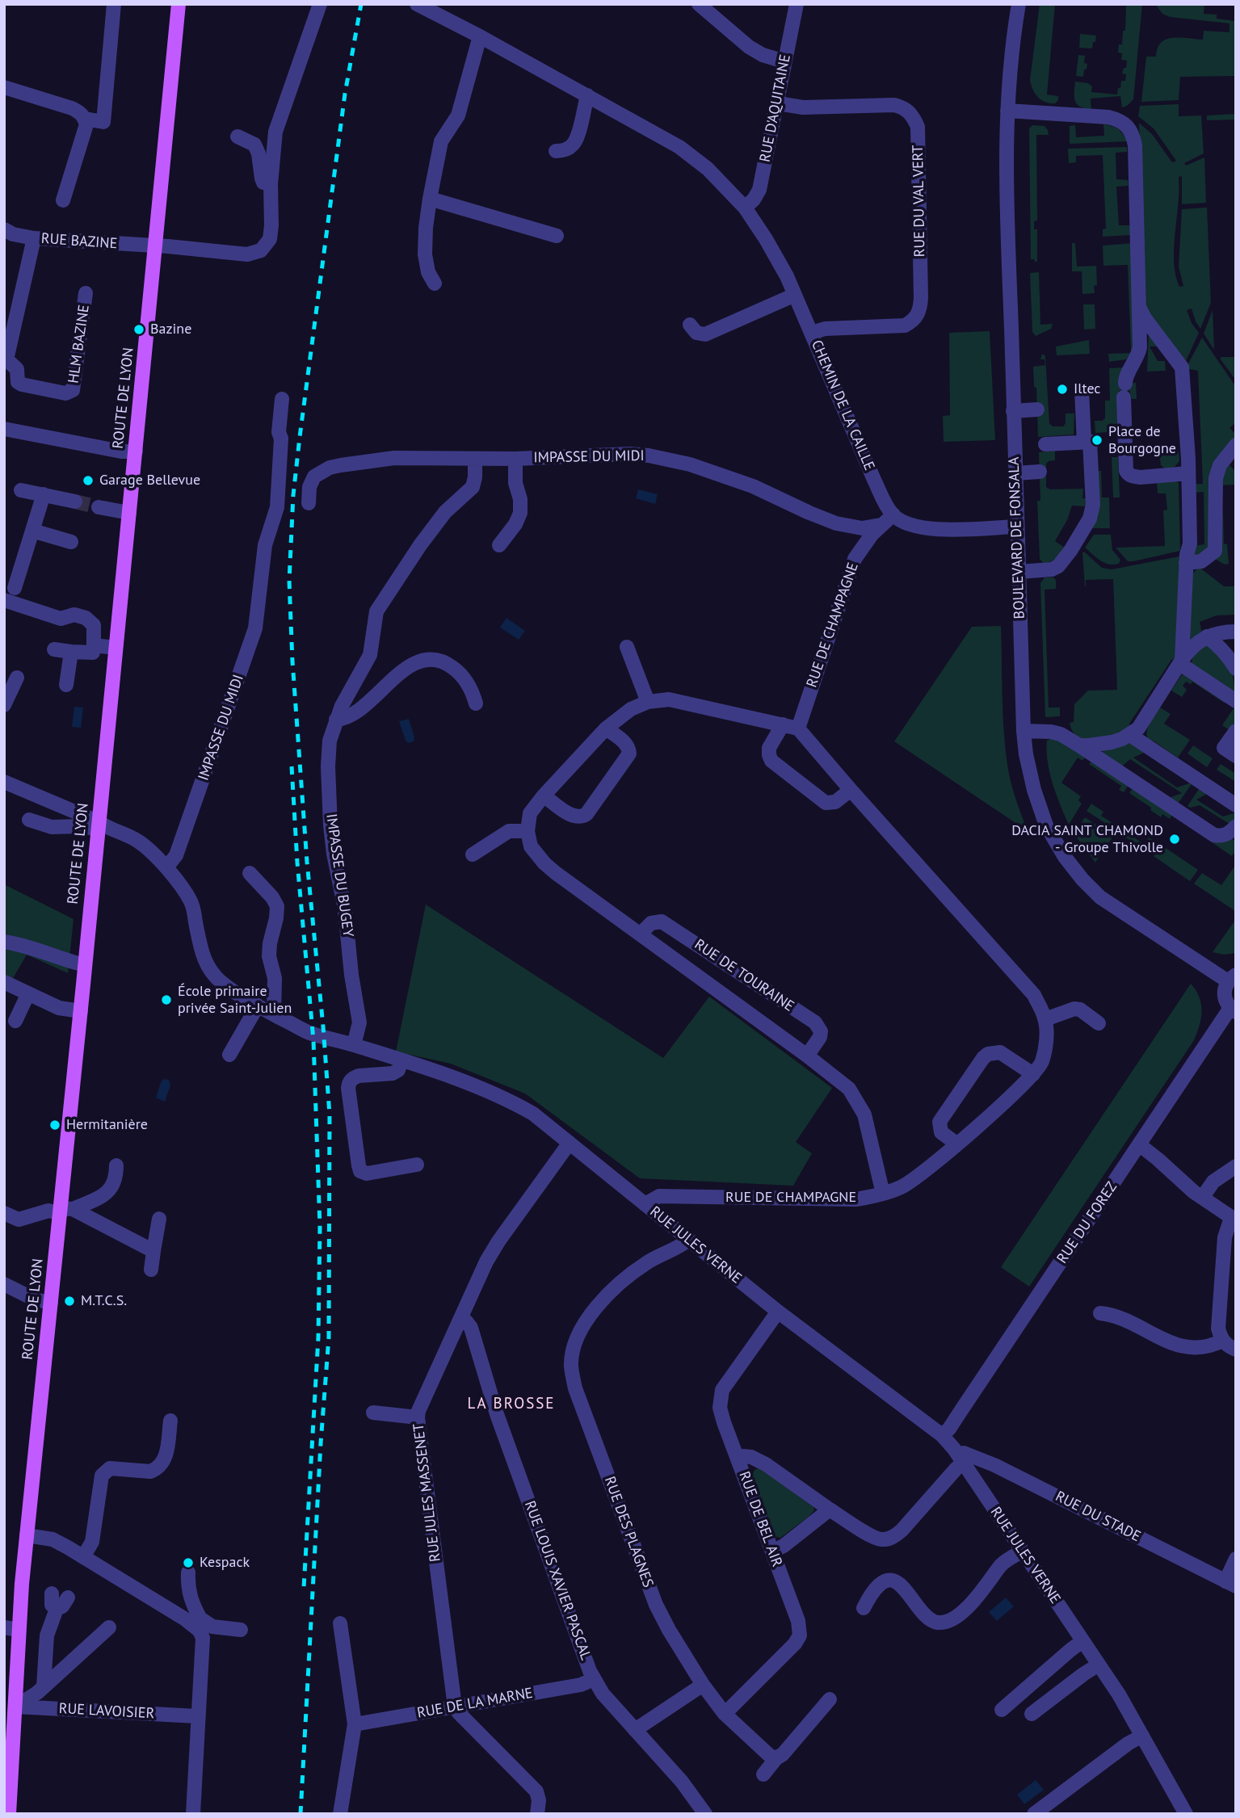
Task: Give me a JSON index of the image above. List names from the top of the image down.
{
  "streets": {
    "main road": ["ROUTE DE LYON"],
    "street": [
      "RUE D'AQUITAINE",
      "RUE DU VAL VERT",
      "RUE BAZINE",
      "HLM BAZINE",
      "CHEMIN DE LA CAILLE",
      "IMPASSE DU MIDI",
      "BOULEVARD DE FONSALA",
      "RUE DE CHAMPAGNE",
      "IMPASSE DU BUGEY",
      "RUE DE TOURAINE",
      "RUE DU FOREZ",
      "RUE JULES VERNE",
      "RUE JULES MASSENET",
      "RUE DU STADE",
      "RUE DE BEL AIR",
      "RUE DES PLAGNES",
      "RUE LOUIS XAVIER PASCAL",
      "RUE DE LA MARNE",
      "RUE LAVOISIER"
    ]
  },
  "crossings": [
    ["RUE D'AQUITAINE", "RUE DU VAL VERT"],
    ["RUE D'AQUITAINE", "CHEMIN DE LA CAILLE"],
    ["RUE DU VAL VERT", "CHEMIN DE LA CAILLE"],
    ["RUE BAZINE", "HLM BAZINE"],
    ["RUE BAZINE", "ROUTE DE LYON"],
    ["ROUTE DE LYON", "RUE JULES VERNE"],
    ["ROUTE DE LYON", "RUE LAVOISIER"],
    ["CHEMIN DE LA CAILLE", "RUE DE CHAMPAGNE"],
    ["IMPASSE DU MIDI", "RUE DE CHAMPAGNE"],
    ["IMPASSE DU MIDI", "IMPASSE DU BUGEY"],
    ["IMPASSE DU MIDI", "RUE JULES VERNE"],
    ["RUE DE CHAMPAGNE", "RUE DE TOURAINE"],
    ["RUE DE CHAMPAGNE", "RUE JULES VERNE"],
    ["IMPASSE DU BUGEY", "RUE JULES VERNE"],
    ["RUE DU FOREZ", "RUE JULES VERNE"],
    ["RUE JULES VERNE", "RUE JULES MASSENET"],
    ["RUE JULES VERNE", "RUE DU STADE"],
    ["RUE JULES VERNE", "RUE DE BEL AIR"],
    ["RUE JULES VERNE", "RUE DES PLAGNES"],
    ["RUE JULES MASSENET", "RUE LOUIS XAVIER PASCAL"],
    ["RUE JULES MASSENET", "RUE DE LA MARNE"],
    ["RUE DE BEL AIR", "RUE DES PLAGNES"],
    ["RUE LOUIS XAVIER PASCAL", "RUE DE LA MARNE"]
  ],
  "districts": ["LA BROSSE"],
  "places": [
    "Bazine",
    "Iltec",
    "Place de Bourgogne",
    "Garage Bellevue",
    "DACIA SAINT CHAMOND - Groupe Thivolle",
    "École primaire privée Saint-Julien",
    "Hermitanière",
    "M.T.C.S.",
    "Kespack"
  ]
}
